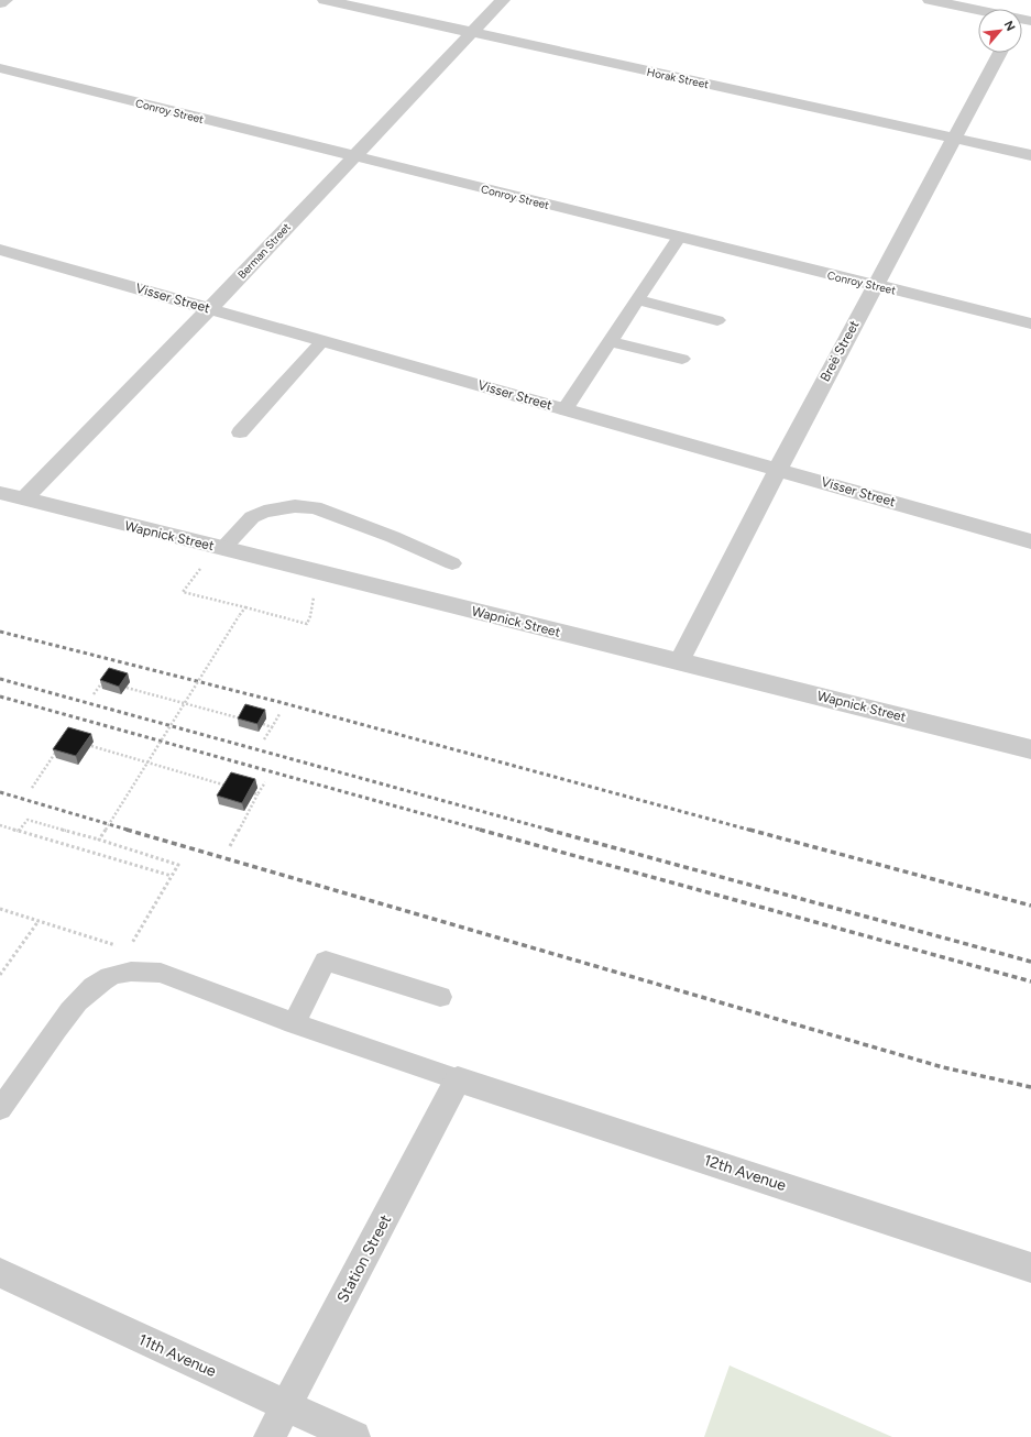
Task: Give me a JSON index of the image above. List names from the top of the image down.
{
  "streets": {
    "street": [
      "Horak Street",
      "Conroy Street",
      "Berman Street",
      "Visser Street",
      "Breë Street",
      "Wapnick Street",
      "12th Avenue",
      "Station Street",
      "11th Avenue"
    ]
  },
  "crossings": [
    ["Horak Street", "Berman Street"],
    ["Horak Street", "Breë Street"],
    ["Conroy Street", "Berman Street"],
    ["Conroy Street", "Breë Street"],
    ["Berman Street", "Visser Street"],
    ["Berman Street", "Wapnick Street"],
    ["Visser Street", "Breë Street"],
    ["Breë Street", "Wapnick Street"],
    ["12th Avenue", "Station Street"],
    ["Station Street", "11th Avenue"]
  ],
  "north": "top right"
}
